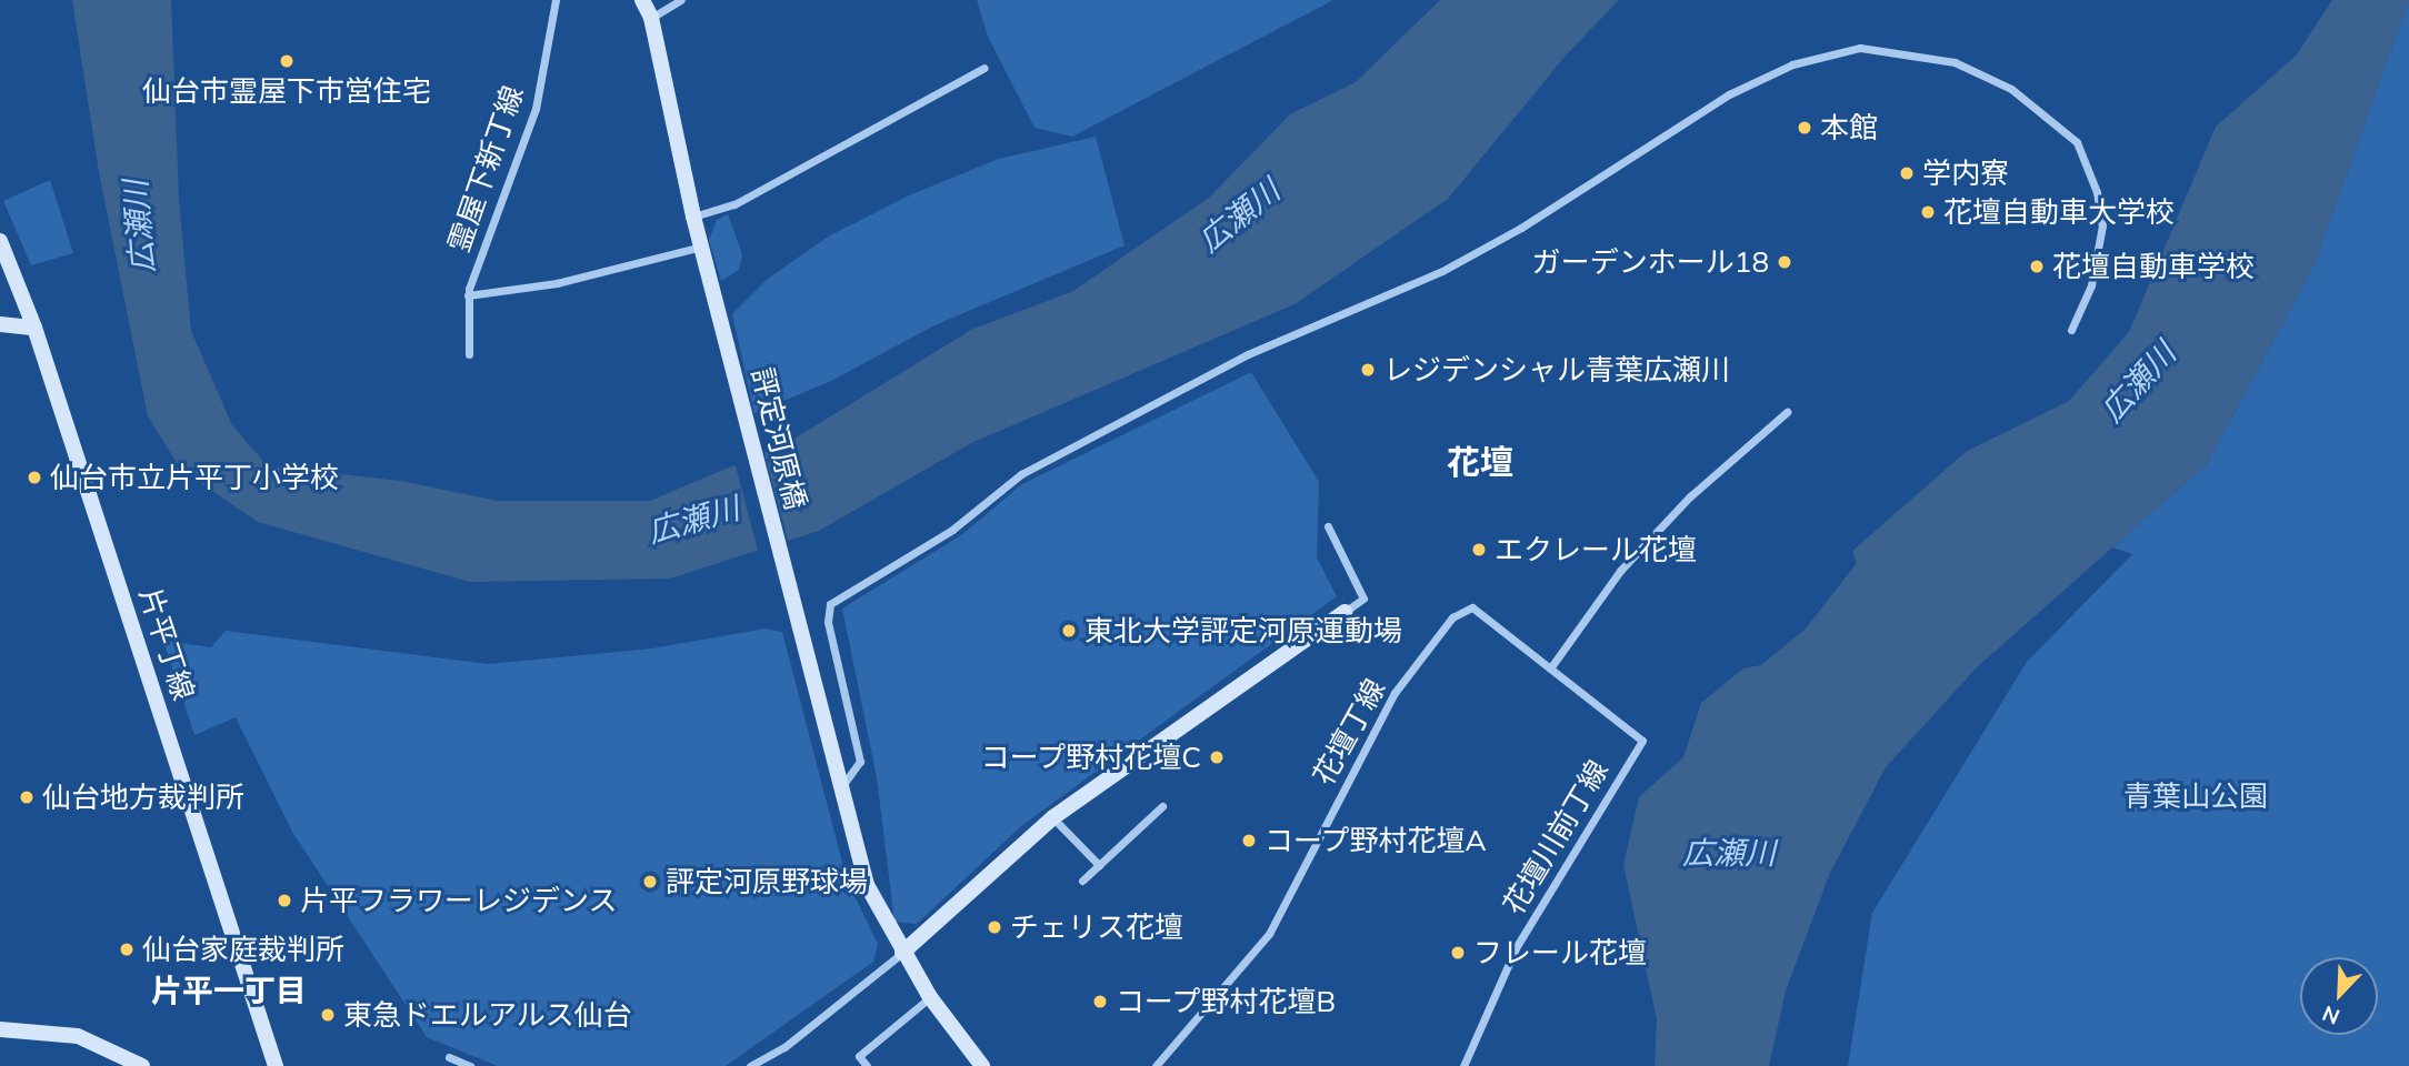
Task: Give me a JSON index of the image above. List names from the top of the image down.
{
  "streets": {
    "street": [
      "霊屋下新丁線",
      "評定河原橋",
      "片平丁線",
      "花壇丁線",
      "花壇川前丁線"
    ]
  },
  "crossings": [
    ["花壇丁線", "花壇川前丁線"]
  ],
  "districts": ["花壇", "片平一丁目"],
  "water": ["広瀬川"],
  "parks": ["青葉山公園"],
  "places": [
    "仙台市霊屋下市営住宅",
    "本館",
    "学内寮",
    "花壇自動車大学校",
    "ガーデンホール18",
    "花壇自動車学校",
    "レジデンシャル青葉広瀬川",
    "仙台市立片平丁小学校",
    "エクレール花壇",
    "東北大学評定河原運動場",
    "コープ野村花壇C",
    "仙台地方裁判所",
    "コープ野村花壇A",
    "評定河原野球場",
    "片平フラワーレジデンス",
    "チェリス花壇",
    "仙台家庭裁判所",
    "フレール花壇",
    "コープ野村花壇B",
    "東急ドエルアルス仙台"
  ],
  "north": "bottom left"
}
